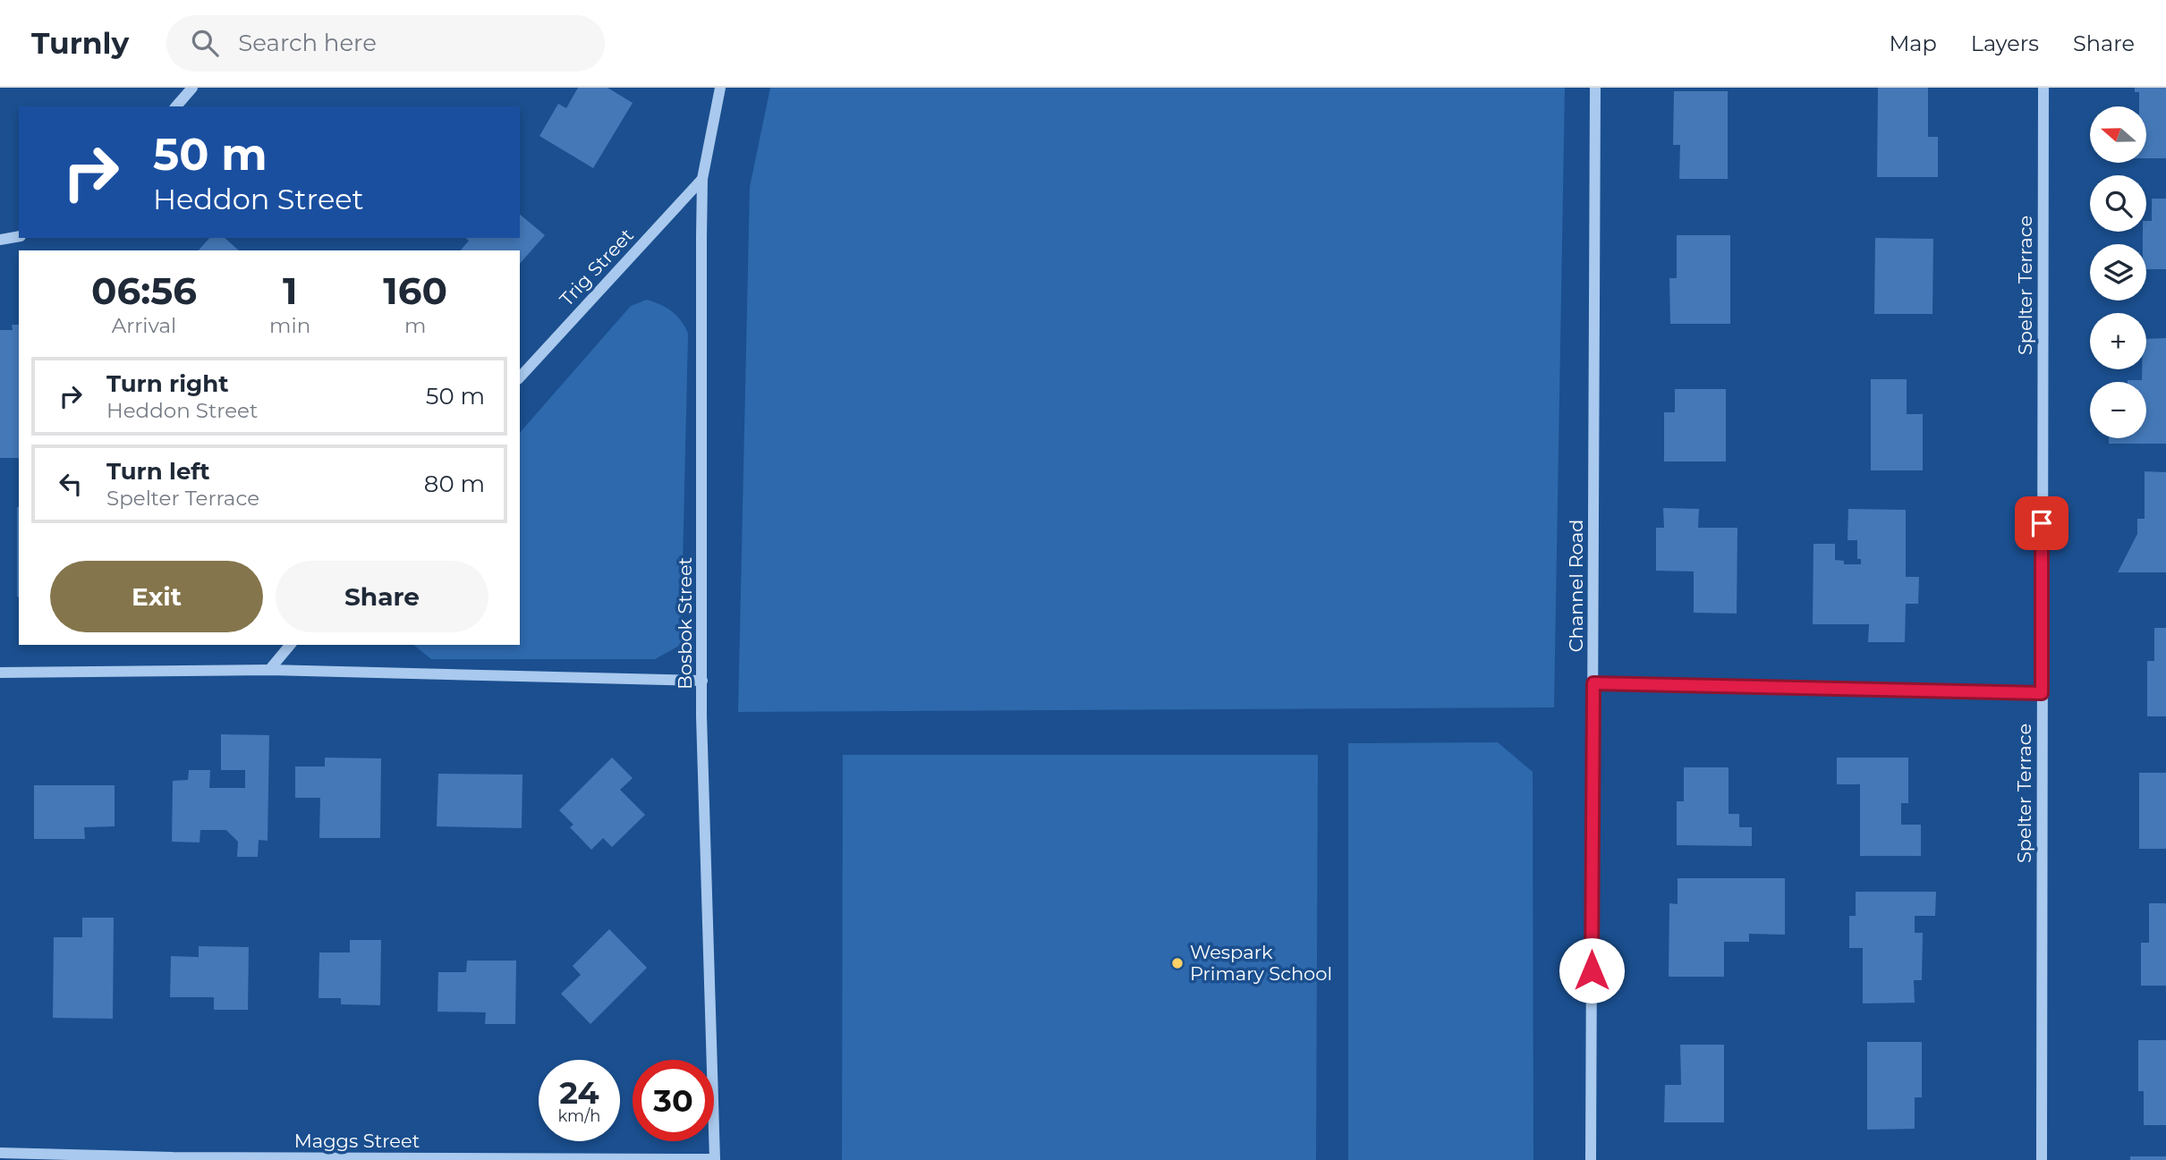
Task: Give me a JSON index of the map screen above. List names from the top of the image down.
{
  "streets": {
    "street": [
      "Trig Street",
      "Spelter Terrace",
      "Channel Road",
      "Bosbok Street",
      "Maggs Street"
    ]
  },
  "crossings": [
    ["Trig Street", "Bosbok Street"],
    ["Bosbok Street", "Maggs Street"]
  ],
  "places": ["Wespark Primary School"],
  "north": "left",
  "page": {
    "header": "Turnly",
    "search": "Search here",
    "nav": ["Map", "Layers", "Share"],
    "map_buttons": ["+", "−"],
    "turn": ["50 m", "Heddon Street"],
    "eta": [
      "06:56",
      "Arrival",
      "1",
      "min",
      "160",
      "m"
    ],
    "list": [
      {
        "name": "Turn right",
        "note": "Heddon Street",
        "value": "50 m"
      },
      {
        "name": "Turn left",
        "note": "Spelter Terrace",
        "value": "80 m"
      }
    ],
    "buttons": ["Exit", "Share"],
    "speed": "24 km/h",
    "limit": "30"
  }
}
